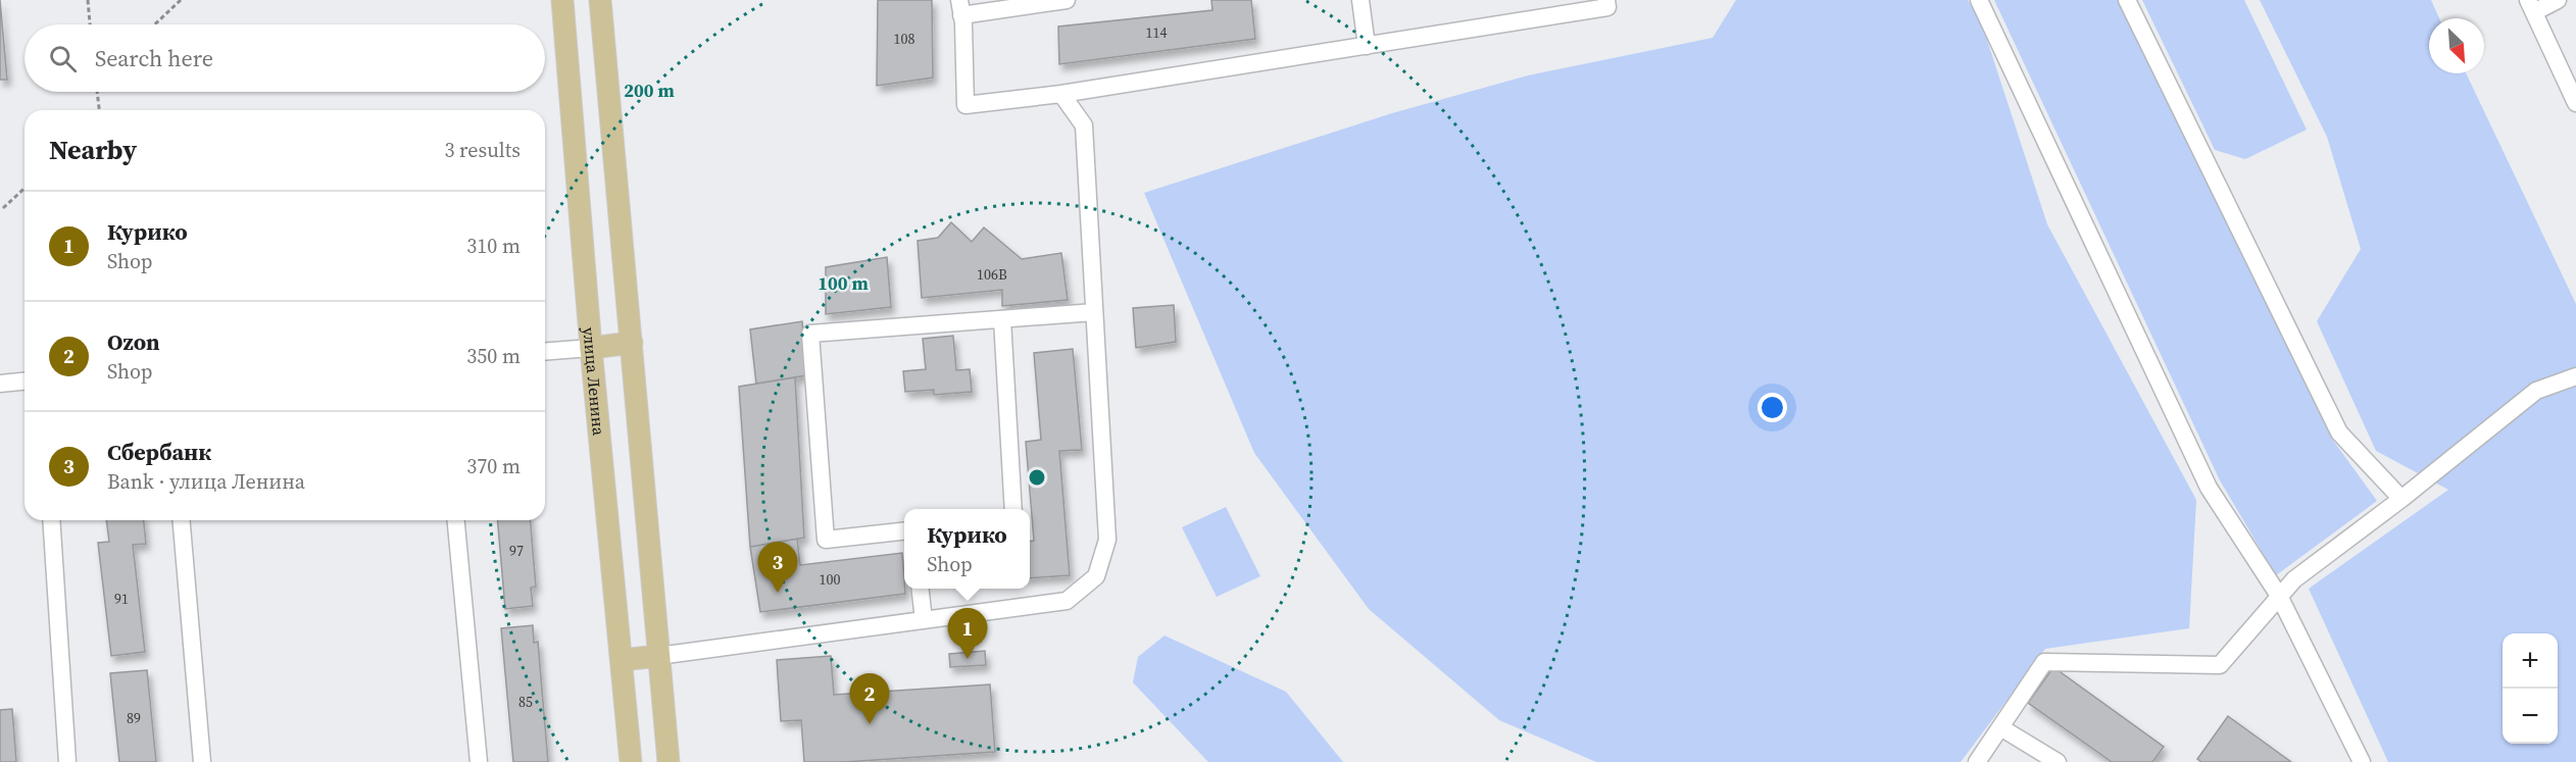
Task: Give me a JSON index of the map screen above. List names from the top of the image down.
{
  "streets": {
    "main road": ["улица Ленина"]
  },
  "house_numbers": [
    "114",
    "108",
    "106В",
    "97",
    "100",
    "91",
    "85",
    "89"
  ],
  "north": "bottom right",
  "page": {
    "search": "Search here",
    "heading": ["Nearby", "3 results"],
    "list": [
      {
        "mark": "1",
        "name": "Курико",
        "note": "Shop",
        "value": "310 m"
      },
      {
        "mark": "2",
        "name": "Ozon",
        "note": "Shop",
        "value": "350 m"
      },
      {
        "mark": "3",
        "name": "Сбербанк",
        "note": "Bank · улица Ленина",
        "value": "370 m"
      }
    ],
    "popup": ["Курико", "Shop"],
    "pins": ["3", "1", "2"],
    "map_buttons": ["+", "−"]
  },
  "rings": ["200 m", "100 m"]
}
